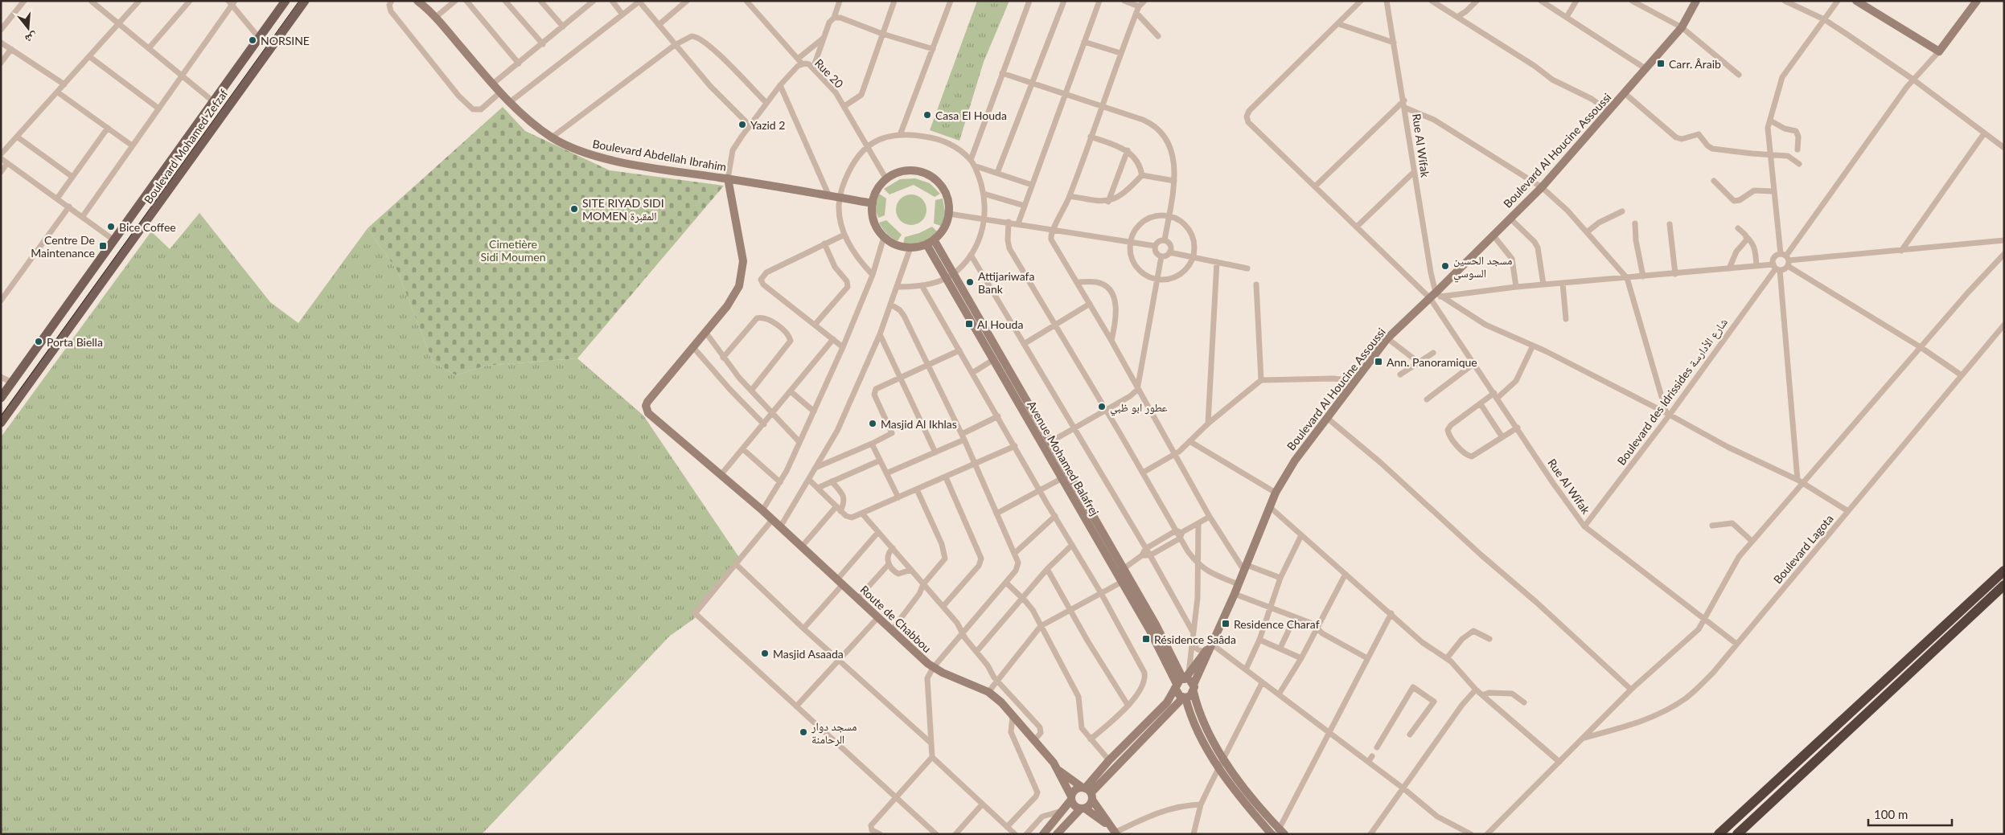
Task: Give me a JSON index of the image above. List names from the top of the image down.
{
  "streets": {
    "main road": ["Boulevard Mohamed Zefzaf"],
    "street": [
      "Rue 20",
      "Rue Al Wifak",
      "Boulevard Al Houcine Assoussi",
      "Boulevard Abdellah Ibrahim",
      "Boulevard des Idrissides شارع الأدارسة",
      "Avenue Mohamed Balafrej",
      "Boulevard Lagota",
      "Route de Chabbou"
    ]
  },
  "crossings": [
    ["Rue 20", "Boulevard Abdellah Ibrahim"],
    ["Rue 20", "Avenue Mohamed Balafrej"],
    ["Rue Al Wifak", "Boulevard Al Houcine Assoussi"],
    ["Rue Al Wifak", "Boulevard des Idrissides شارع الأدارسة"],
    ["Rue Al Wifak", "Boulevard Lagota"],
    ["Boulevard Al Houcine Assoussi", "Avenue Mohamed Balafrej"],
    ["Boulevard Abdellah Ibrahim", "Avenue Mohamed Balafrej"]
  ],
  "parks": ["Cimetière Sidi Moumen"],
  "places": {
    "other": [
      "NORSINE",
      "Casa El Houda",
      "Yazid 2",
      "SITE RIYAD SIDI MOMEN المقبرة",
      "Bice Coffee",
      "مسجد الحسين السوسي",
      "Attijariwafa Bank",
      "Porta Biella",
      "عطور ابو ظبي",
      "Masjid Al Ikhlas",
      "Masjid Asaada",
      "مسجد دوار الرحامنة"
    ],
    "transit": [
      "Carr. Âraib",
      "Centre De Maintenance",
      "Al Houda",
      "Ann. Panoramique",
      "Residence Charaf",
      "Résidence Saâda"
    ]
  },
  "scale_bar": "100 m",
  "north": "bottom"
}
